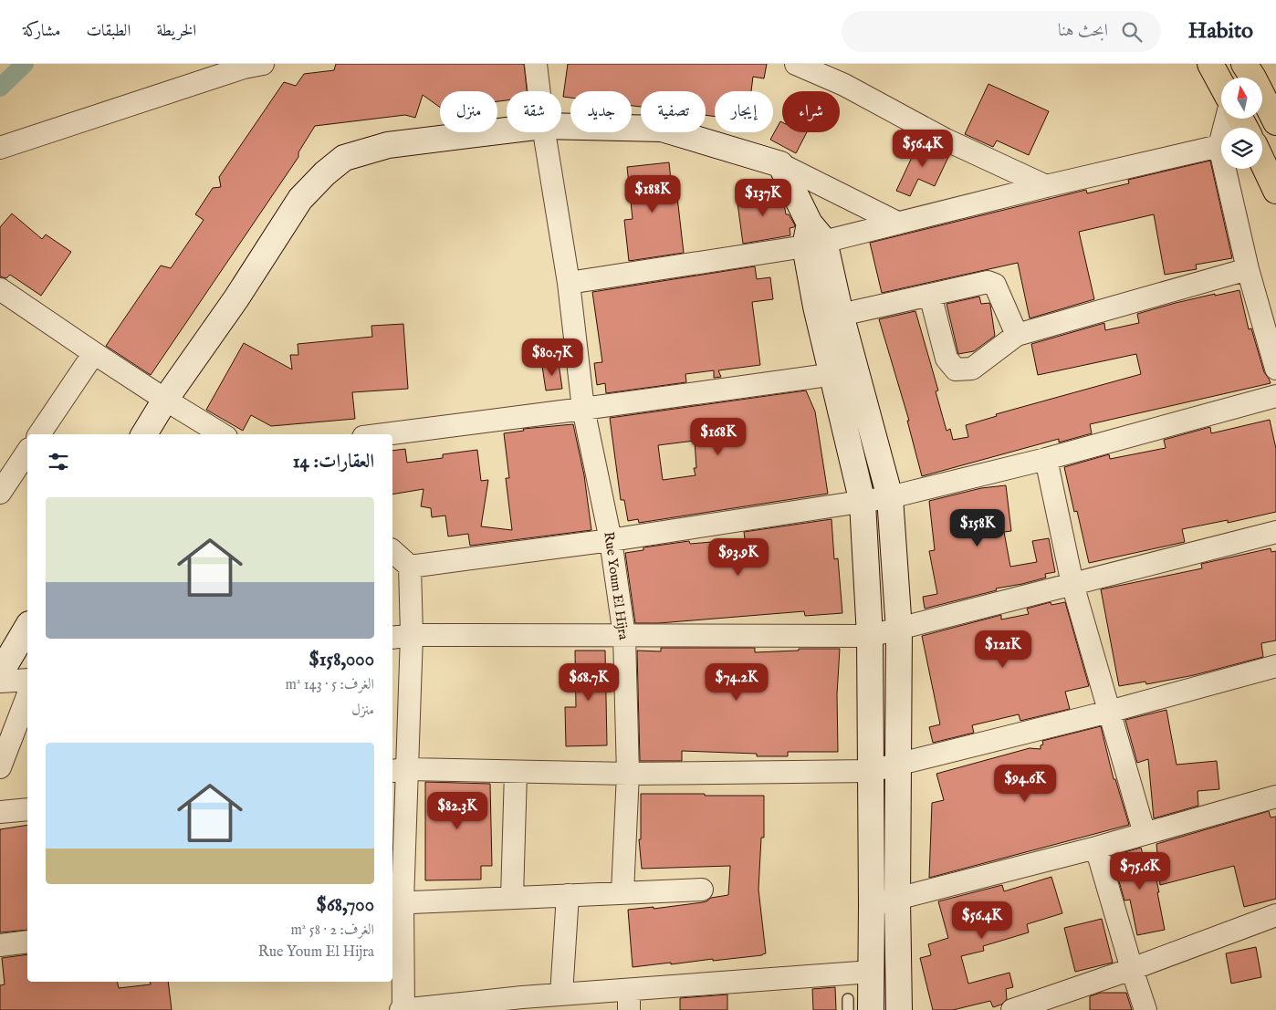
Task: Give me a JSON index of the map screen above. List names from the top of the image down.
{
  "streets": {
    "street": ["Rue Youm El Hijra"]
  },
  "north": "top",
  "page": {
    "header": "Habito",
    "search": "ابحث هنا",
    "nav": ["الخريطة", "الطبقات", "مشاركة"],
    "chip": [
      "شراء",
      "إيجار",
      "تصفية",
      "جديد",
      "شقة",
      "منزل"
    ],
    "price": [
      "$56.4K",
      "$188K",
      "$137K",
      "$80.7K",
      "$168K",
      "$158K",
      "$93.9K",
      "$121K",
      "$68.7K",
      "$74.2K",
      "$94.6K",
      "$82.3K",
      "$75.6K",
      "$56.4K"
    ],
    "heading": "العقارات: 14",
    "list": [
      {
        "name": "$158,000",
        "note": "الغرف: 5 · 143 m² · منزل"
      },
      {
        "name": "$68,700",
        "note": "الغرف: 2 · 58 m² · Rue Youm El Hijra"
      }
    ]
  }
}
